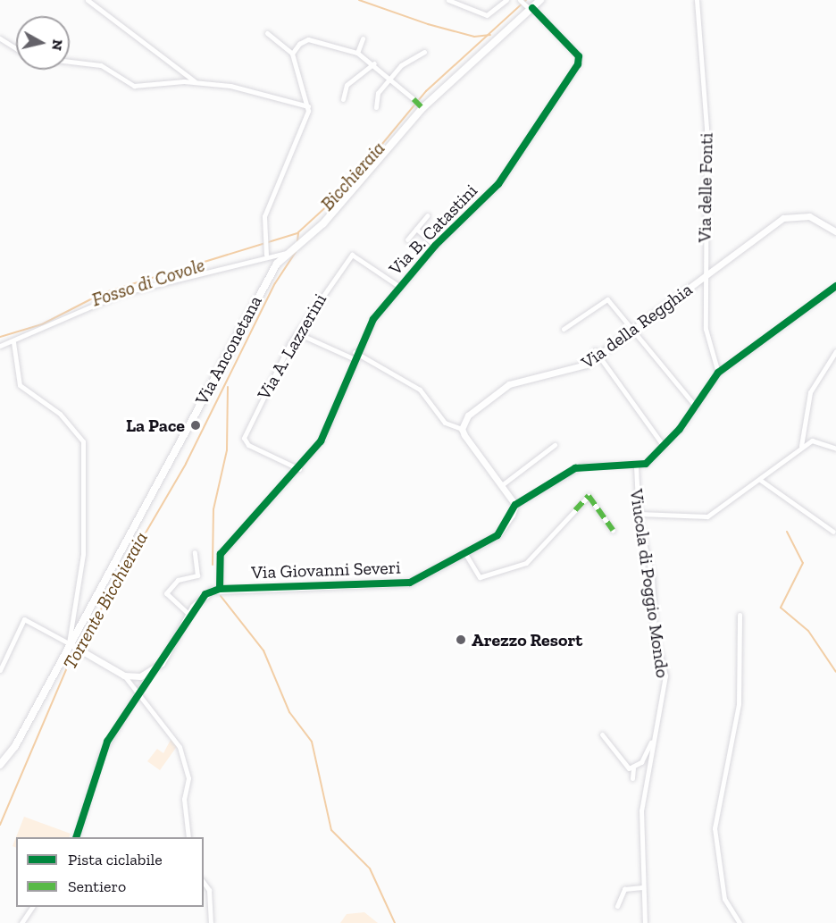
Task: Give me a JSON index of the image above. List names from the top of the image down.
{
  "streets": {
    "main road": ["Via Anconetana"],
    "street": [
      "Via delle Fonti",
      "Via B. Catastini",
      "Via della Regghia",
      "Via A. Lazzerini",
      "Via Giovanni Severi",
      "Viucola di Poggio Mondo"
    ]
  },
  "crossings": [
    ["Via delle Fonti", "Via della Regghia"],
    ["Via B. Catastini", "Via A. Lazzerini"],
    ["Via B. Catastini", "Via Anconetana"],
    ["Via B. Catastini", "Via Giovanni Severi"]
  ],
  "water": ["Bicchieraia", "Fosso di Covole", "Torrente Bicchieraia"],
  "places": ["La Pace", "Arezzo Resort"],
  "legend": ["Pista ciclabile", "Sentiero"],
  "north": "right"
}
